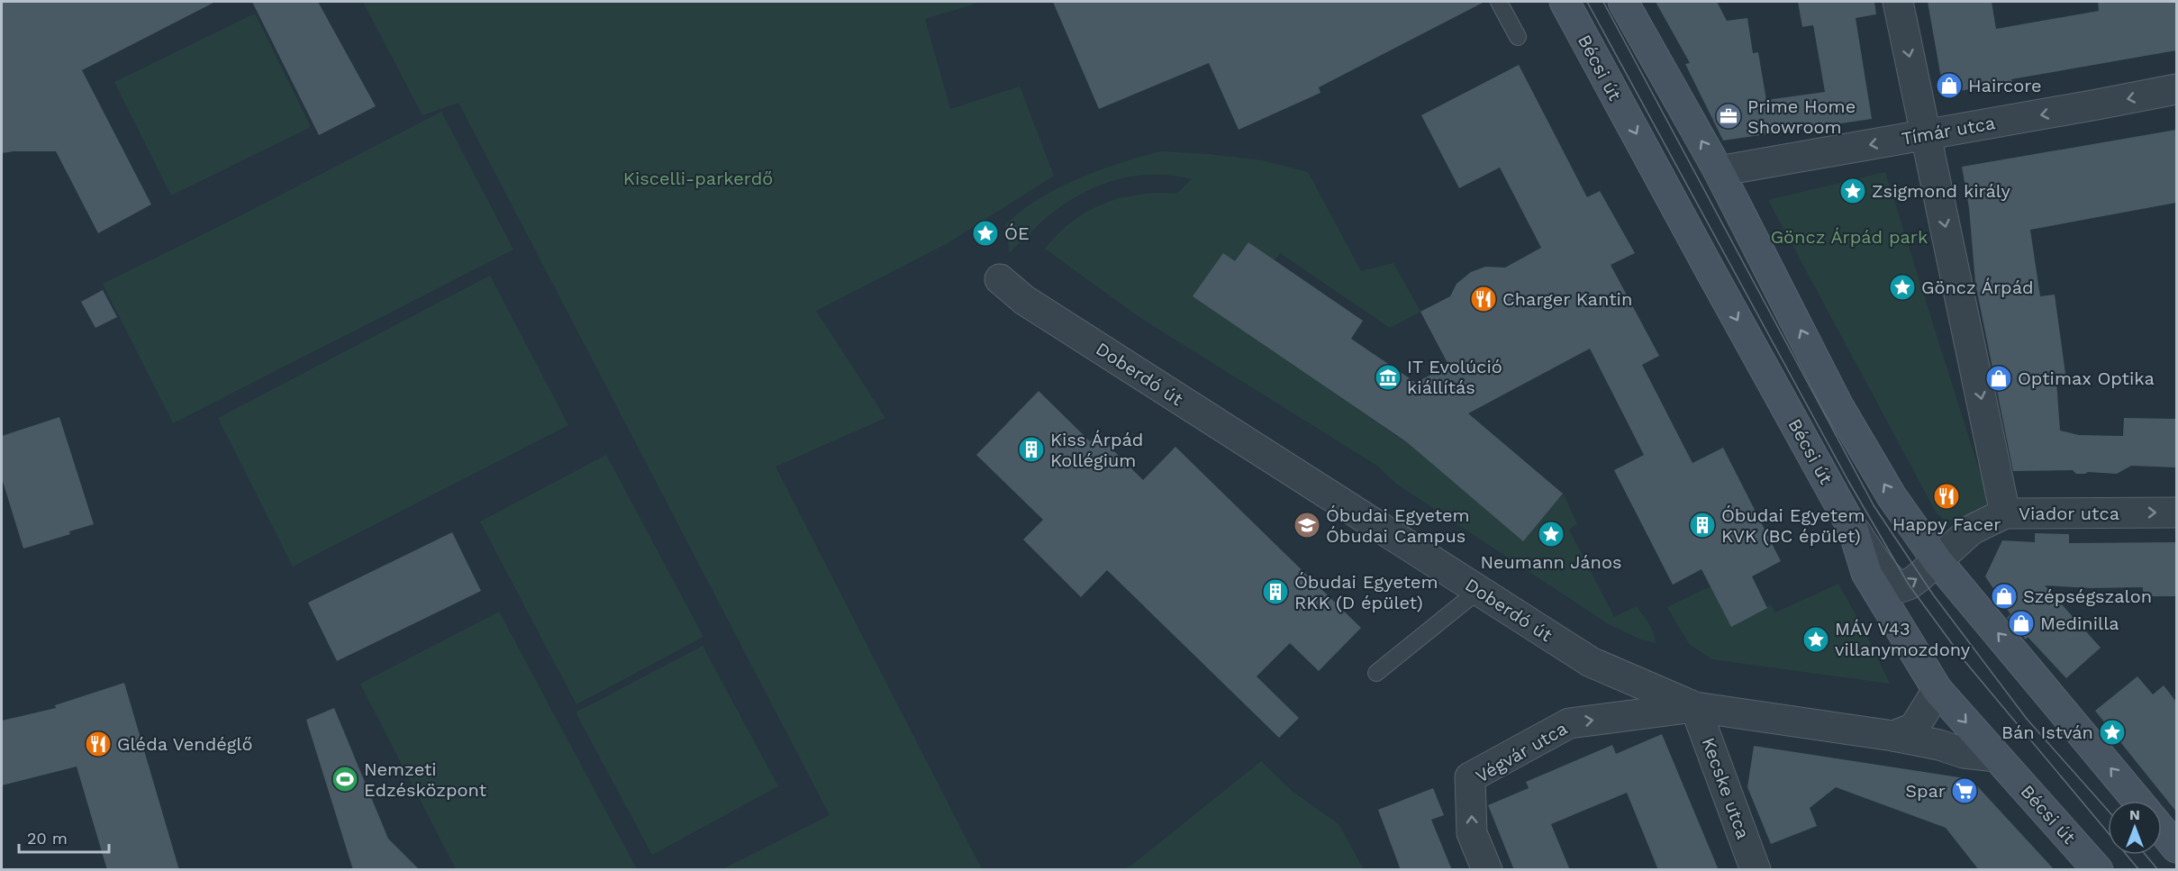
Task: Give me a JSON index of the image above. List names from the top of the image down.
{
  "streets": {
    "main road": ["Bécsi út"],
    "street": [
      "Tímár utca",
      "Doberdó út",
      "Viador utca",
      "Végvár utca",
      "Kecske utca"
    ]
  },
  "crossings": [
    ["Bécsi út", "Doberdó út"],
    ["Bécsi út", "Viador utca"],
    ["Doberdó út", "Végvár utca"],
    ["Doberdó út", "Kecske utca"],
    ["Végvár utca", "Kecske utca"]
  ],
  "one_way": ["Tímár utca", "Viador utca"],
  "parks": ["Kiscelli-parkerdő", "Göncz Árpád park"],
  "places": {
    "shop": [
      "Haircore",
      "Optimax Optika",
      "Szépségszalon",
      "Medinilla"
    ],
    "office": ["Prime Home Showroom"],
    "place": [
      "Zsigmond király",
      "ÓE",
      "Göncz Árpád",
      "Neumann János",
      "MÁV V43 villanymozdony",
      "Bán István"
    ],
    "restaurant": ["Charger Kantin", "Happy Facer", "Gléda Vendéglő"],
    "museum": ["IT Evolúció kiállítás"],
    "building": ["Kiss Árpád Kollégium", "Óbudai Egyetem KVK (BC épület)", "Óbudai Egyetem RKK (D épület)"],
    "school or university": ["Óbudai Egyetem Óbudai Campus"],
    "sports": ["Nemzeti Edzésközpont"],
    "supermarket": ["Spar"]
  },
  "scale_bar": "20 m",
  "north": "top"
}
